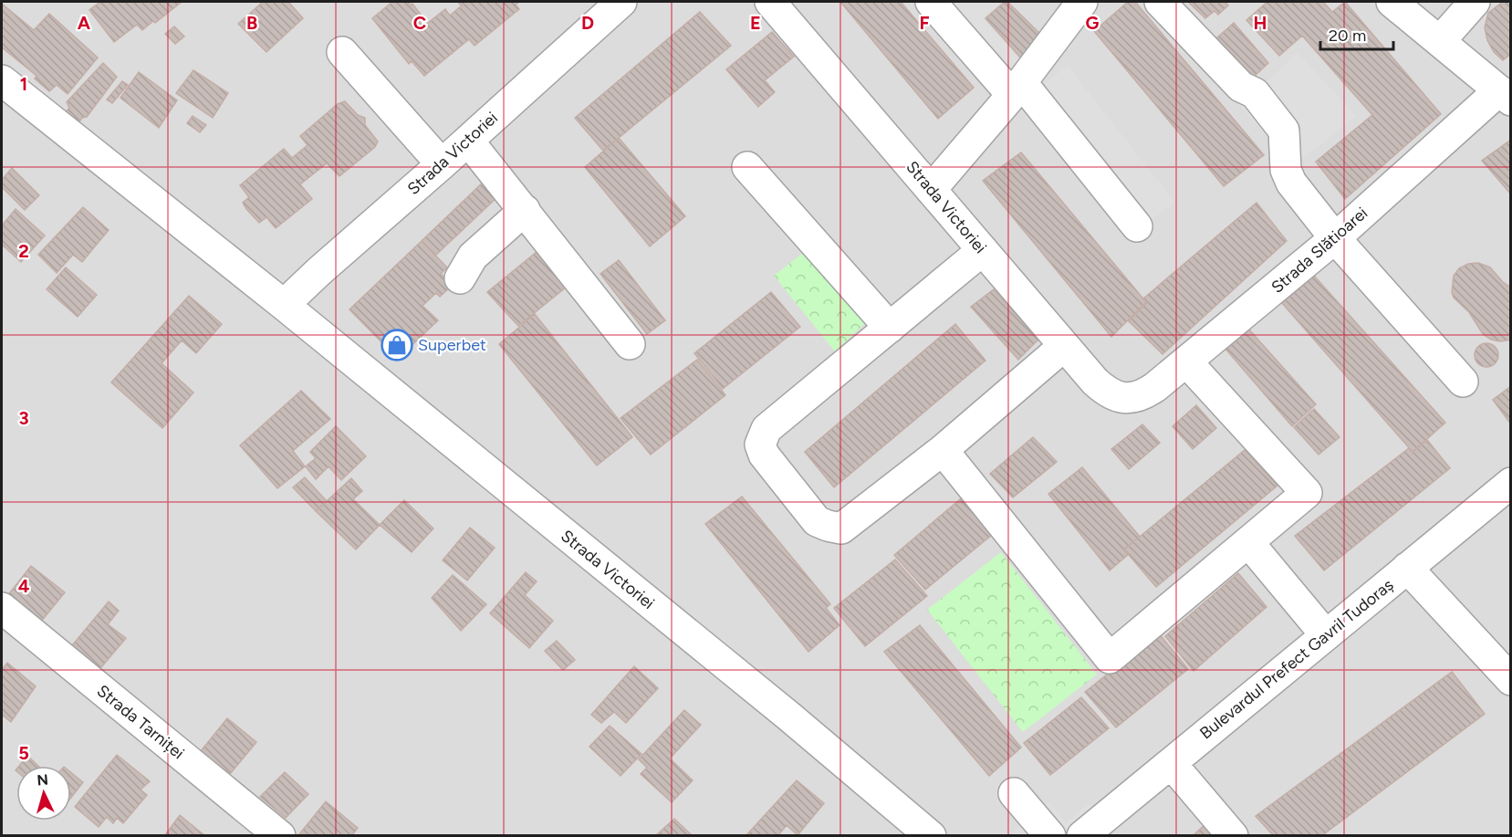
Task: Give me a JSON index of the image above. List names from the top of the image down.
{
  "streets": {
    "street": [
      "Strada Victoriei",
      "Strada Slătioarei",
      "Bulevardul Prefect Gavril Tudoraș",
      "Strada Tarniței"
    ]
  },
  "crossings": [
    ["Strada Victoriei", "Strada Slătioarei"]
  ],
  "places": {
    "shop": ["Superbet"]
  },
  "scale_bar": "20 m",
  "north": "top",
  "grid": {
    "columns": [
      "A",
      "B",
      "C",
      "D",
      "E",
      "F",
      "G",
      "H"
    ],
    "rows": [
      "1",
      "2",
      "3",
      "4",
      "5"
    ]
  }
}
